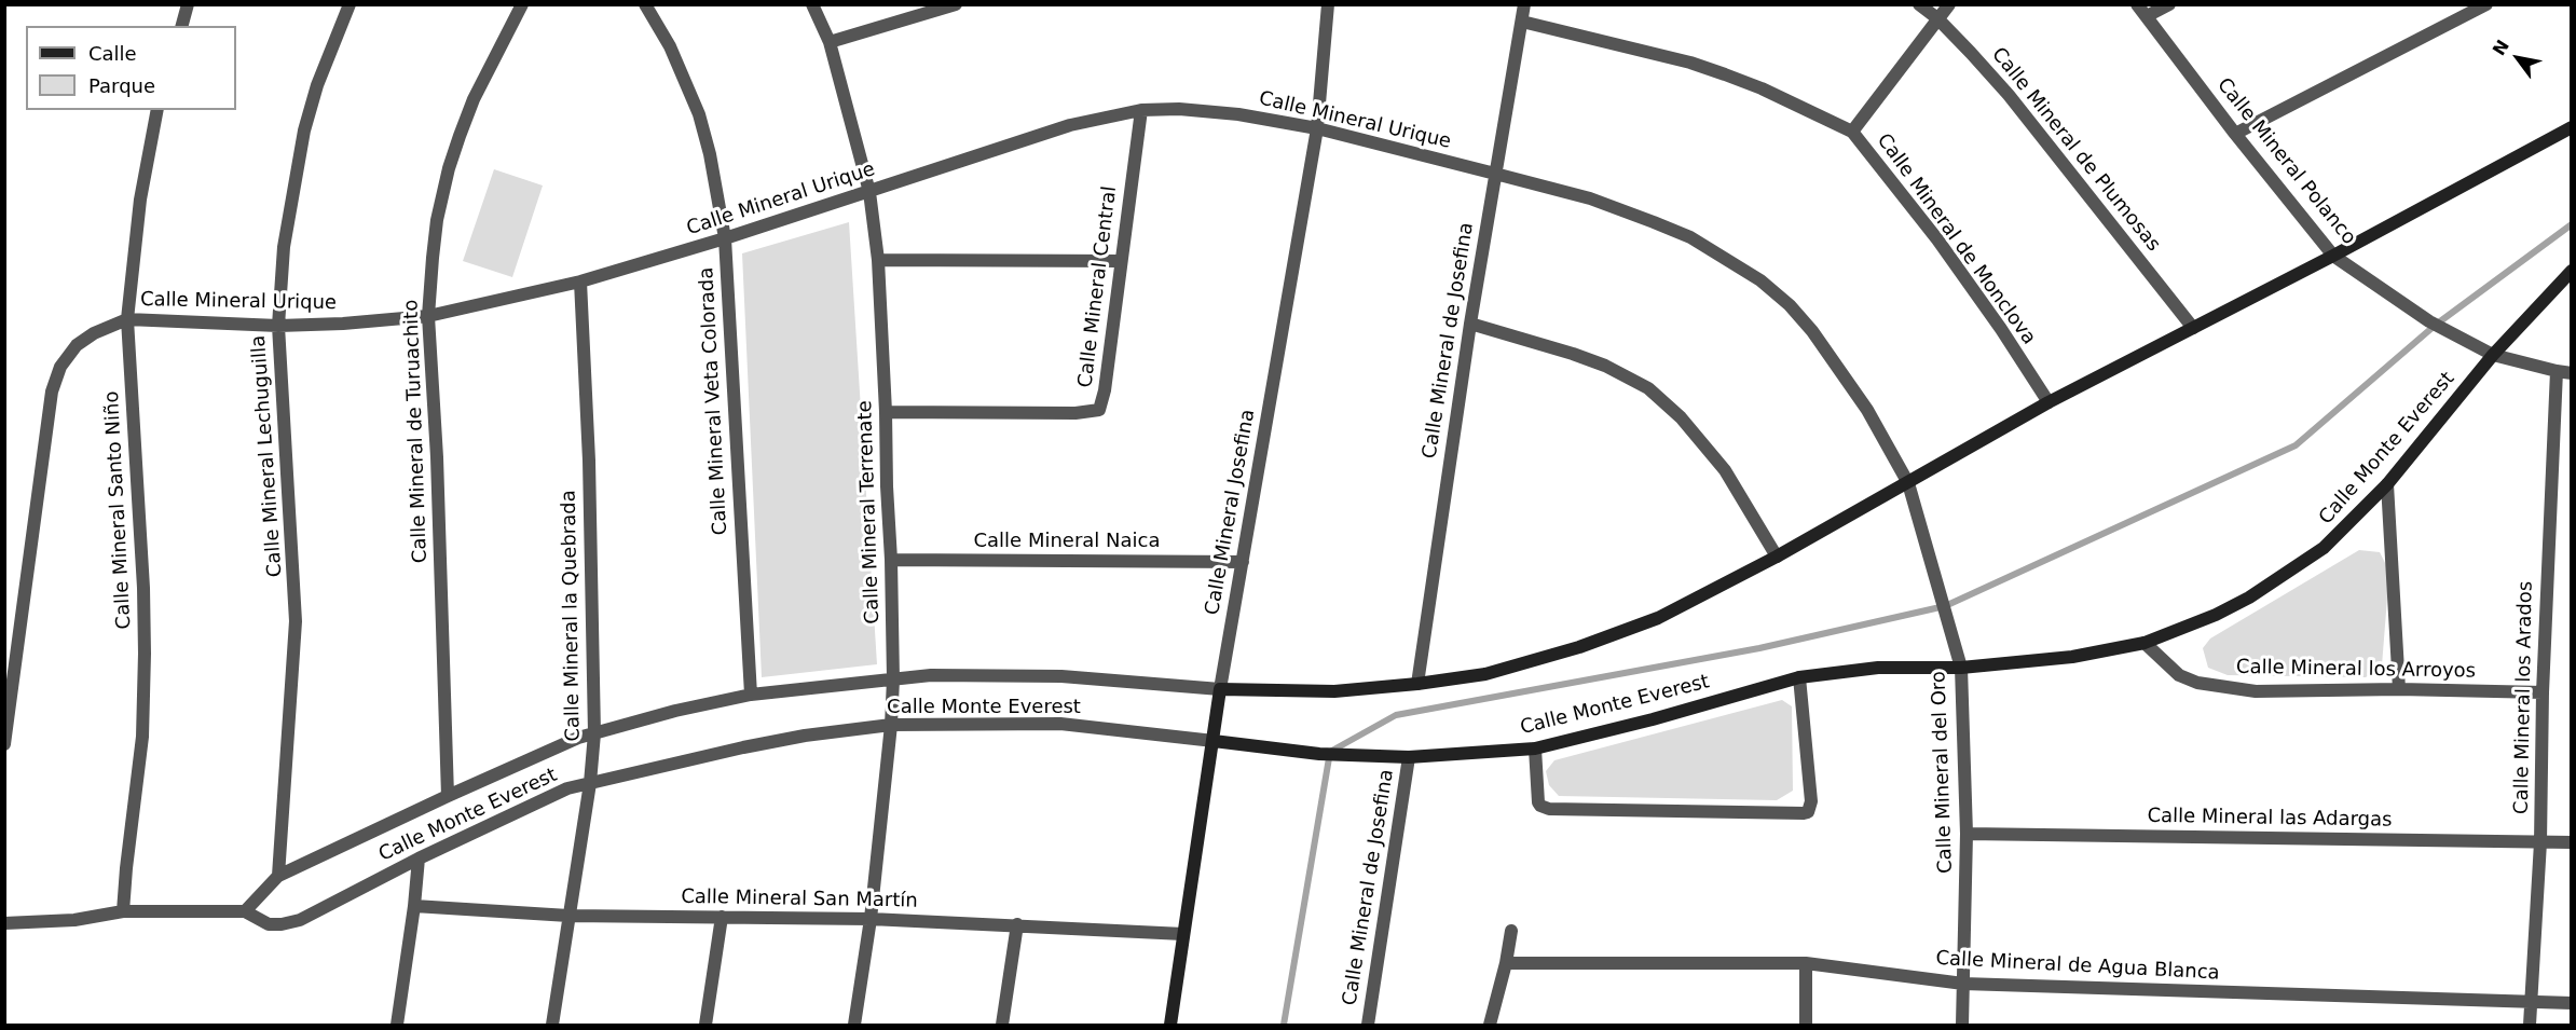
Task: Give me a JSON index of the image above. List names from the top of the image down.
{
  "streets": {
    "street": [
      "Calle Mineral Urique",
      "Calle Mineral de Plumosas",
      "Calle Mineral Polanco",
      "Calle Mineral de Monclova",
      "Calle Mineral Central",
      "Calle Mineral de Josefina",
      "Calle Mineral Veta Colorada",
      "Calle Mineral de Turuachito",
      "Calle Monte Everest",
      "Calle Mineral Lechuguilla",
      "Calle Mineral Santo Niño",
      "Calle Mineral Terrenate",
      "Calle Mineral Josefina",
      "Calle Mineral Naica",
      "Calle Mineral la Quebrada",
      "Calle Mineral los Arroyos",
      "Calle Mineral los Arados",
      "Calle Mineral del Oro",
      "Calle Mineral las Adargas",
      "Calle Mineral San Martín",
      "Calle Mineral de Agua Blanca"
    ]
  },
  "crossings": [
    ["Calle Mineral Urique", "Calle Mineral Central"],
    ["Calle Mineral Urique", "Calle Mineral de Josefina"],
    ["Calle Mineral Urique", "Calle Mineral Veta Colorada"],
    ["Calle Mineral Urique", "Calle Mineral de Turuachito"],
    ["Calle Mineral Urique", "Calle Mineral Lechuguilla"],
    ["Calle Mineral Urique", "Calle Mineral Santo Niño"],
    ["Calle Mineral Urique", "Calle Mineral Terrenate"],
    ["Calle Mineral Urique", "Calle Mineral Josefina"],
    ["Calle Mineral Urique", "Calle Mineral la Quebrada"],
    ["Calle Mineral Urique", "Calle Mineral del Oro"],
    ["Calle Mineral de Plumosas", "Calle Monte Everest"],
    ["Calle Mineral Polanco", "Calle Monte Everest"],
    ["Calle Mineral Polanco", "Calle Mineral los Arados"],
    ["Calle Mineral de Monclova", "Calle Mineral de Josefina"],
    ["Calle Mineral de Monclova", "Calle Monte Everest"],
    ["Calle Mineral Central", "Calle Mineral Terrenate"],
    ["Calle Mineral de Josefina", "Calle Monte Everest"],
    ["Calle Mineral de Josefina", "Calle Mineral del Oro"],
    ["Calle Mineral Veta Colorada", "Calle Monte Everest"],
    ["Calle Mineral de Turuachito", "Calle Monte Everest"],
    ["Calle Monte Everest", "Calle Mineral Lechuguilla"],
    ["Calle Monte Everest", "Calle Mineral Santo Niño"],
    ["Calle Monte Everest", "Calle Mineral Terrenate"],
    ["Calle Monte Everest", "Calle Mineral Josefina"],
    ["Calle Monte Everest", "Calle Mineral la Quebrada"],
    ["Calle Monte Everest", "Calle Mineral los Arroyos"],
    ["Calle Monte Everest", "Calle Mineral del Oro"],
    ["Calle Mineral Terrenate", "Calle Mineral Naica"],
    ["Calle Mineral Terrenate", "Calle Mineral San Martín"],
    ["Calle Mineral Josefina", "Calle Mineral Naica"],
    ["Calle Mineral Josefina", "Calle Mineral San Martín"],
    ["Calle Mineral la Quebrada", "Calle Mineral San Martín"],
    ["Calle Mineral los Arroyos", "Calle Mineral los Arados"],
    ["Calle Mineral los Arados", "Calle Mineral las Adargas"],
    ["Calle Mineral los Arados", "Calle Mineral de Agua Blanca"],
    ["Calle Mineral del Oro", "Calle Mineral las Adargas"],
    ["Calle Mineral del Oro", "Calle Mineral de Agua Blanca"]
  ],
  "legend": ["Calle", "Parque"],
  "north": "top left"
}
